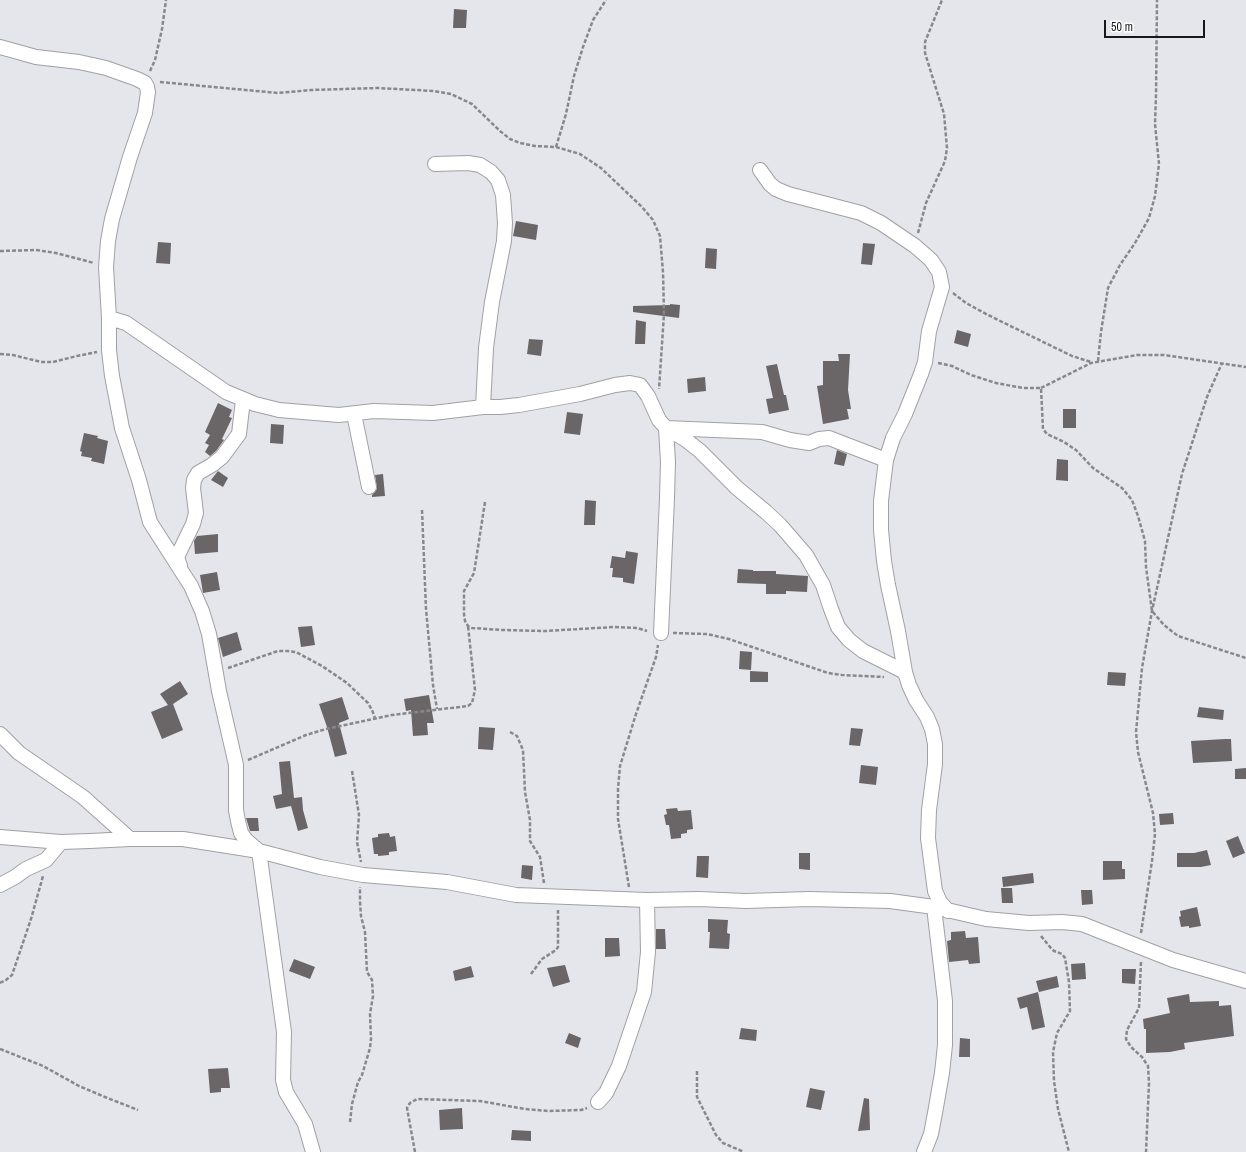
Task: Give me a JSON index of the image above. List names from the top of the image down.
{
  "scale_bar": "50 m"
}
